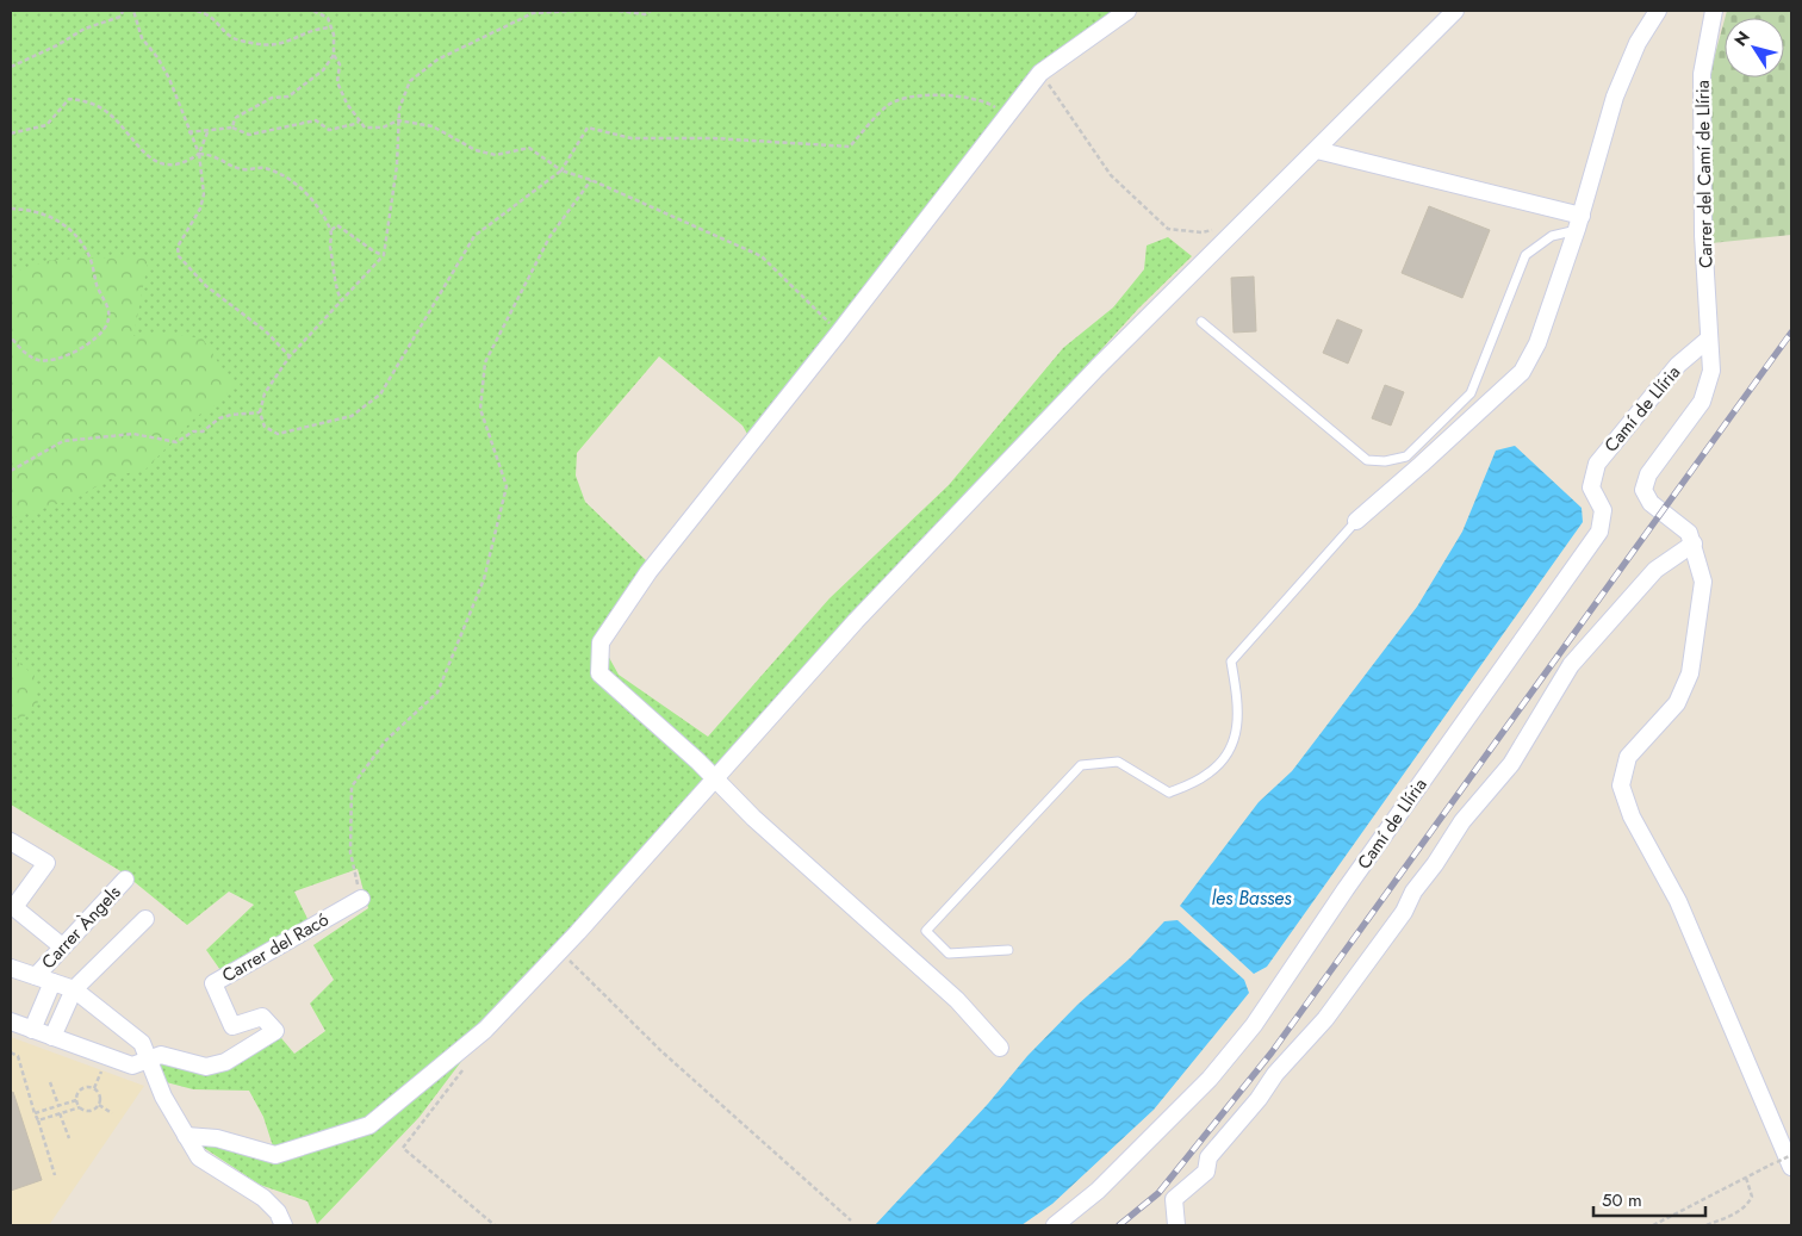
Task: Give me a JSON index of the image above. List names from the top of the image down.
{
  "streets": {
    "street": [
      "Carrer del Camí de Llíria",
      "Camí de Llíria",
      "Carrer Àngels",
      "Carrer del Racó"
    ]
  },
  "crossings": [
    ["Carrer del Camí de Llíria", "Camí de Llíria"]
  ],
  "water": ["les Basses"],
  "scale_bar": "50 m",
  "north": "top left"
}
